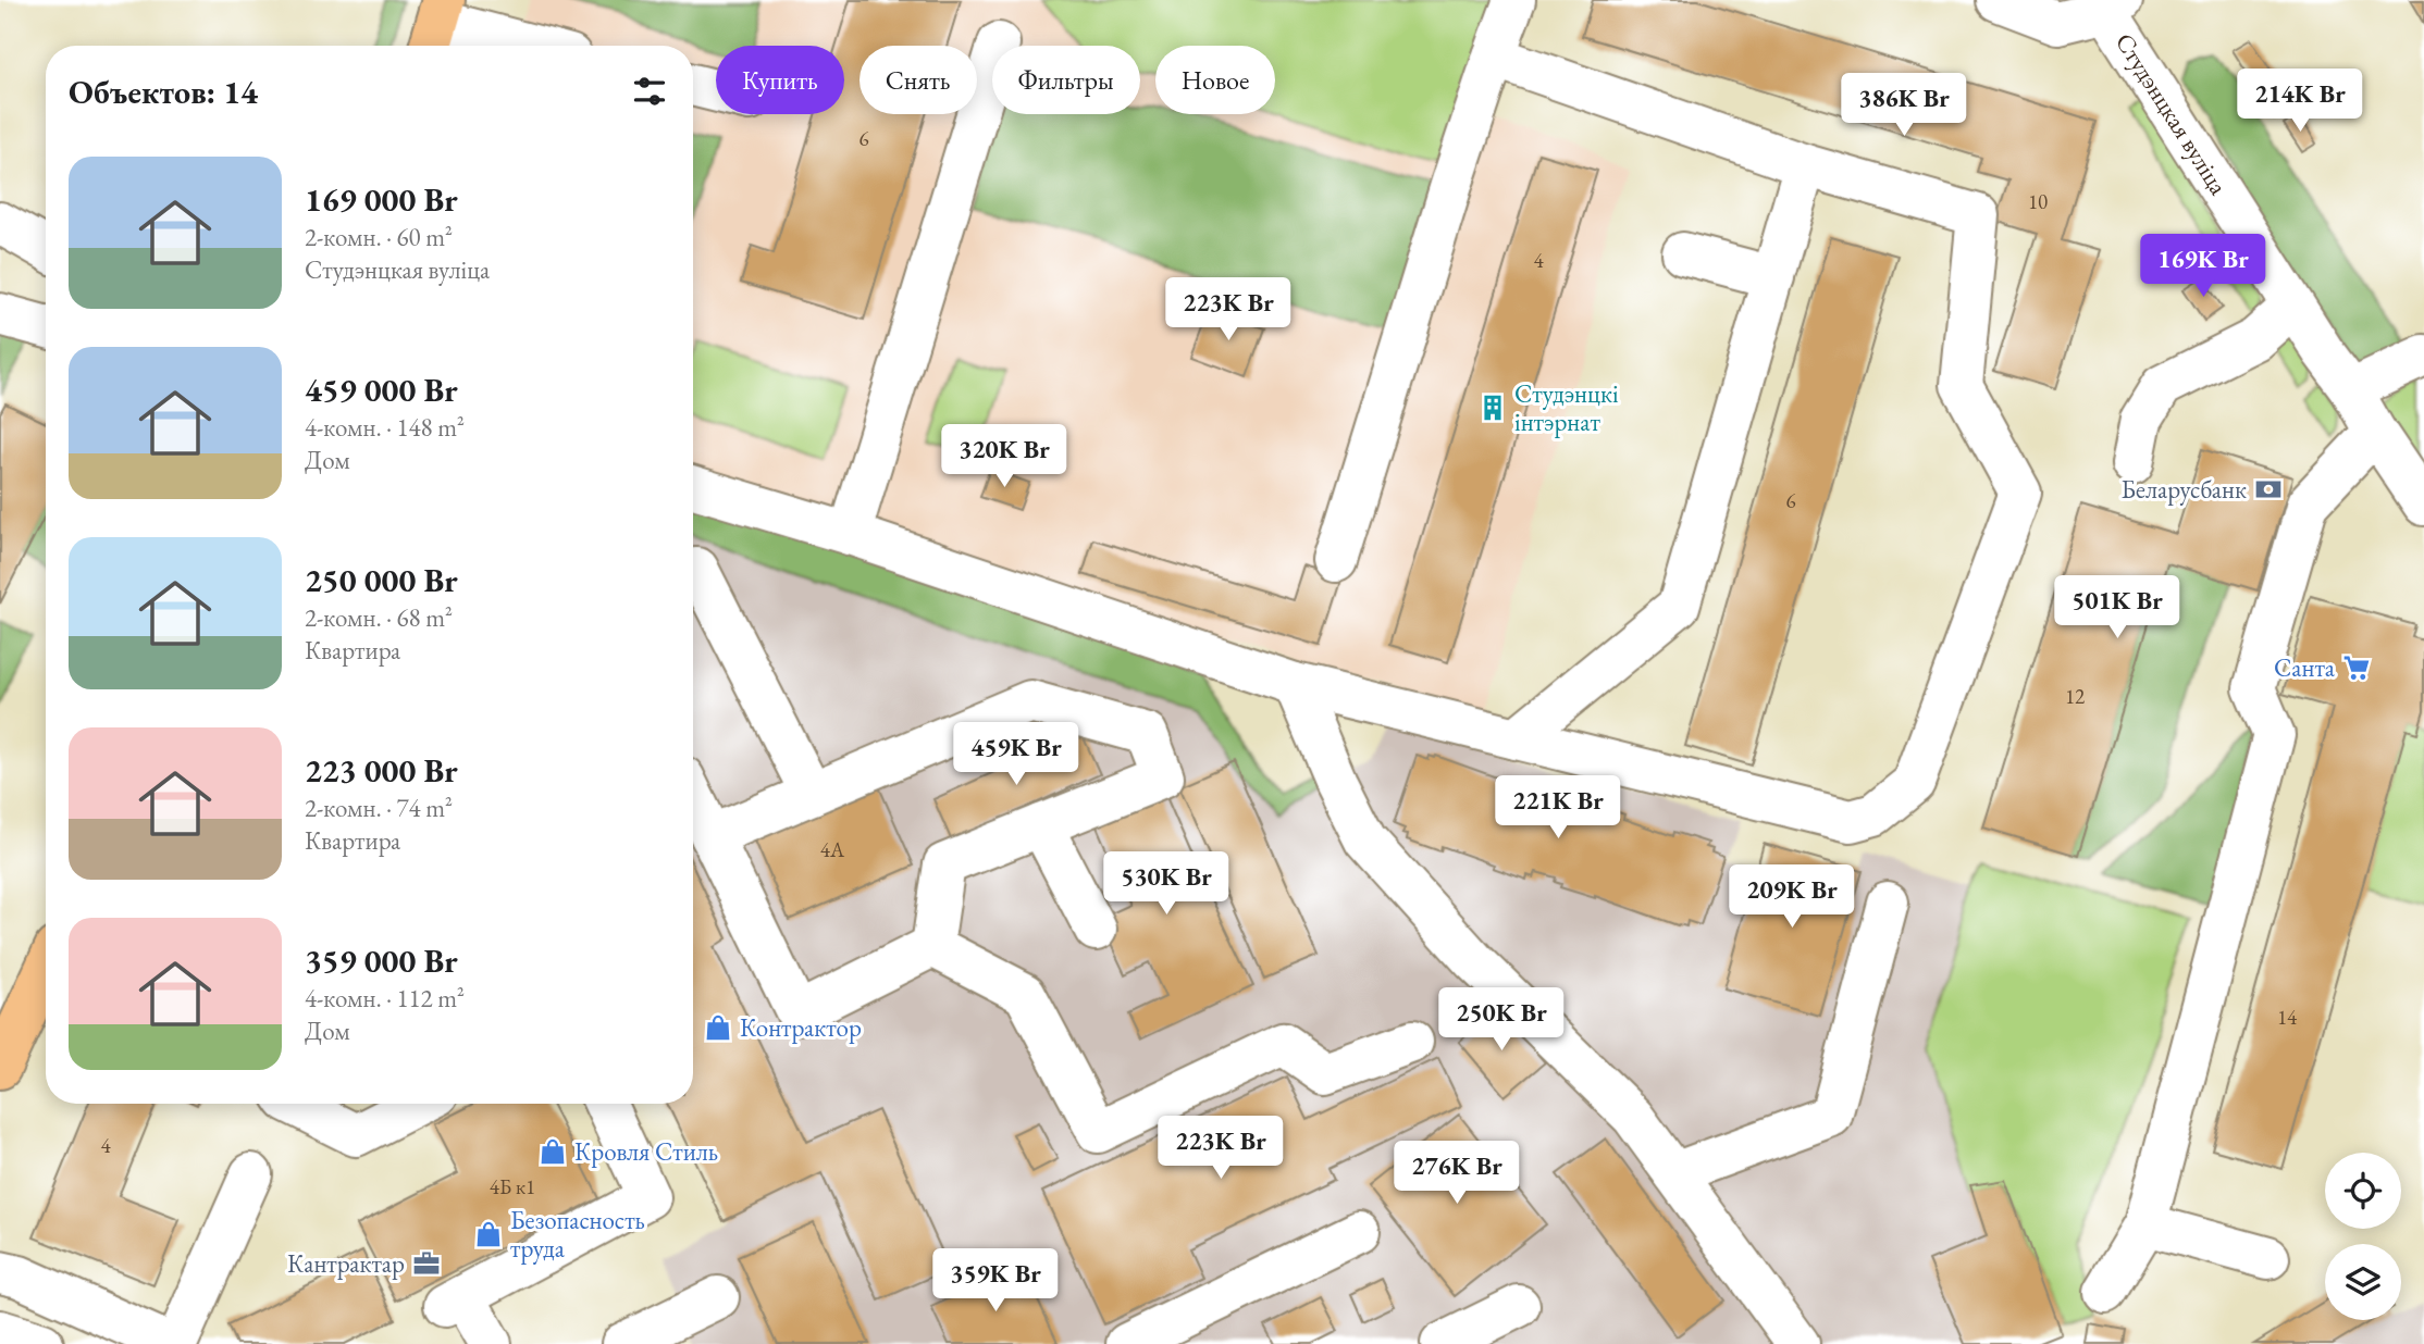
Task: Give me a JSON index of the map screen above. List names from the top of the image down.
{
  "streets": {
    "street": ["Студэнцкая вуліца"]
  },
  "places": {
    "building": ["Студэнцкі інтэрнат"],
    "bank": ["Беларусбанк"],
    "supermarket": ["Санта"],
    "shop": ["Контрактор", "Кровля Стиль", "Безопасность труда"],
    "office": ["Кантрактар"]
  },
  "house_numbers": [
    "6",
    "10",
    "4",
    "6",
    "12",
    "4А",
    "14",
    "4",
    "4Б к1"
  ],
  "page": {
    "chip": [
      "Купить",
      "Снять",
      "Фильтры",
      "Новое"
    ],
    "heading": "Объектов: 14",
    "price": [
      "214K Br",
      "386K Br",
      "169K Br",
      "223K Br",
      "320K Br",
      "501K Br",
      "459K Br",
      "221K Br",
      "530K Br",
      "209K Br",
      "250K Br",
      "223K Br",
      "276K Br",
      "359K Br"
    ],
    "list": [
      {
        "name": "169 000 Br",
        "note": "2-комн. · 60 m² · Студэнцкая вуліца"
      },
      {
        "name": "459 000 Br",
        "note": "4-комн. · 148 m² · Дом"
      },
      {
        "name": "250 000 Br",
        "note": "2-комн. · 68 m² · Квартира"
      },
      {
        "name": "223 000 Br",
        "note": "2-комн. · 74 m² · Квартира"
      },
      {
        "name": "359 000 Br",
        "note": "4-комн. · 112 m² · Дом"
      }
    ]
  }
}
